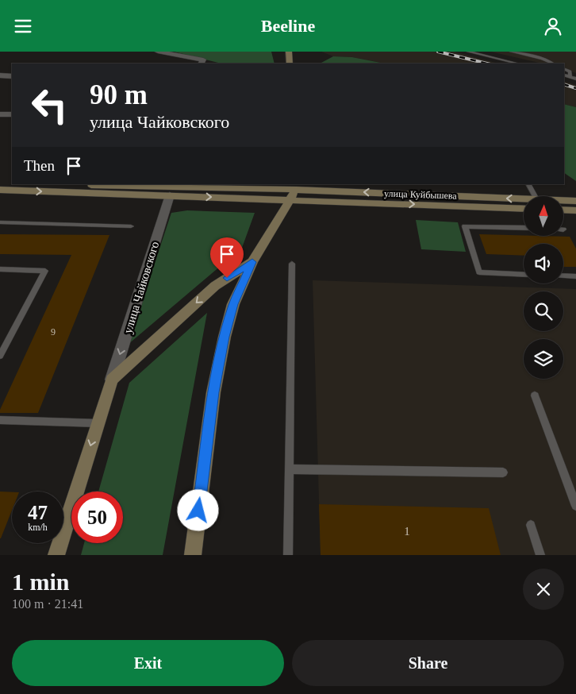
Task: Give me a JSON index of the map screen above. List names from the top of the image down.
{
  "streets": {
    "main road": ["улица Куйбышева", "улица Чайковского"]
  },
  "crossings": [
    ["улица Куйбышева", "улица Чайковского"]
  ],
  "house_numbers": ["9", "1"],
  "north": "top",
  "page": {
    "header": "Beeline",
    "turn": ["90 m", "улица Чайковского"],
    "then": "Then",
    "speed": "47 km/h",
    "limit": "50",
    "heading": ["1 min", "100 m · 21:41"],
    "buttons": ["Exit", "Share"]
  }
}
